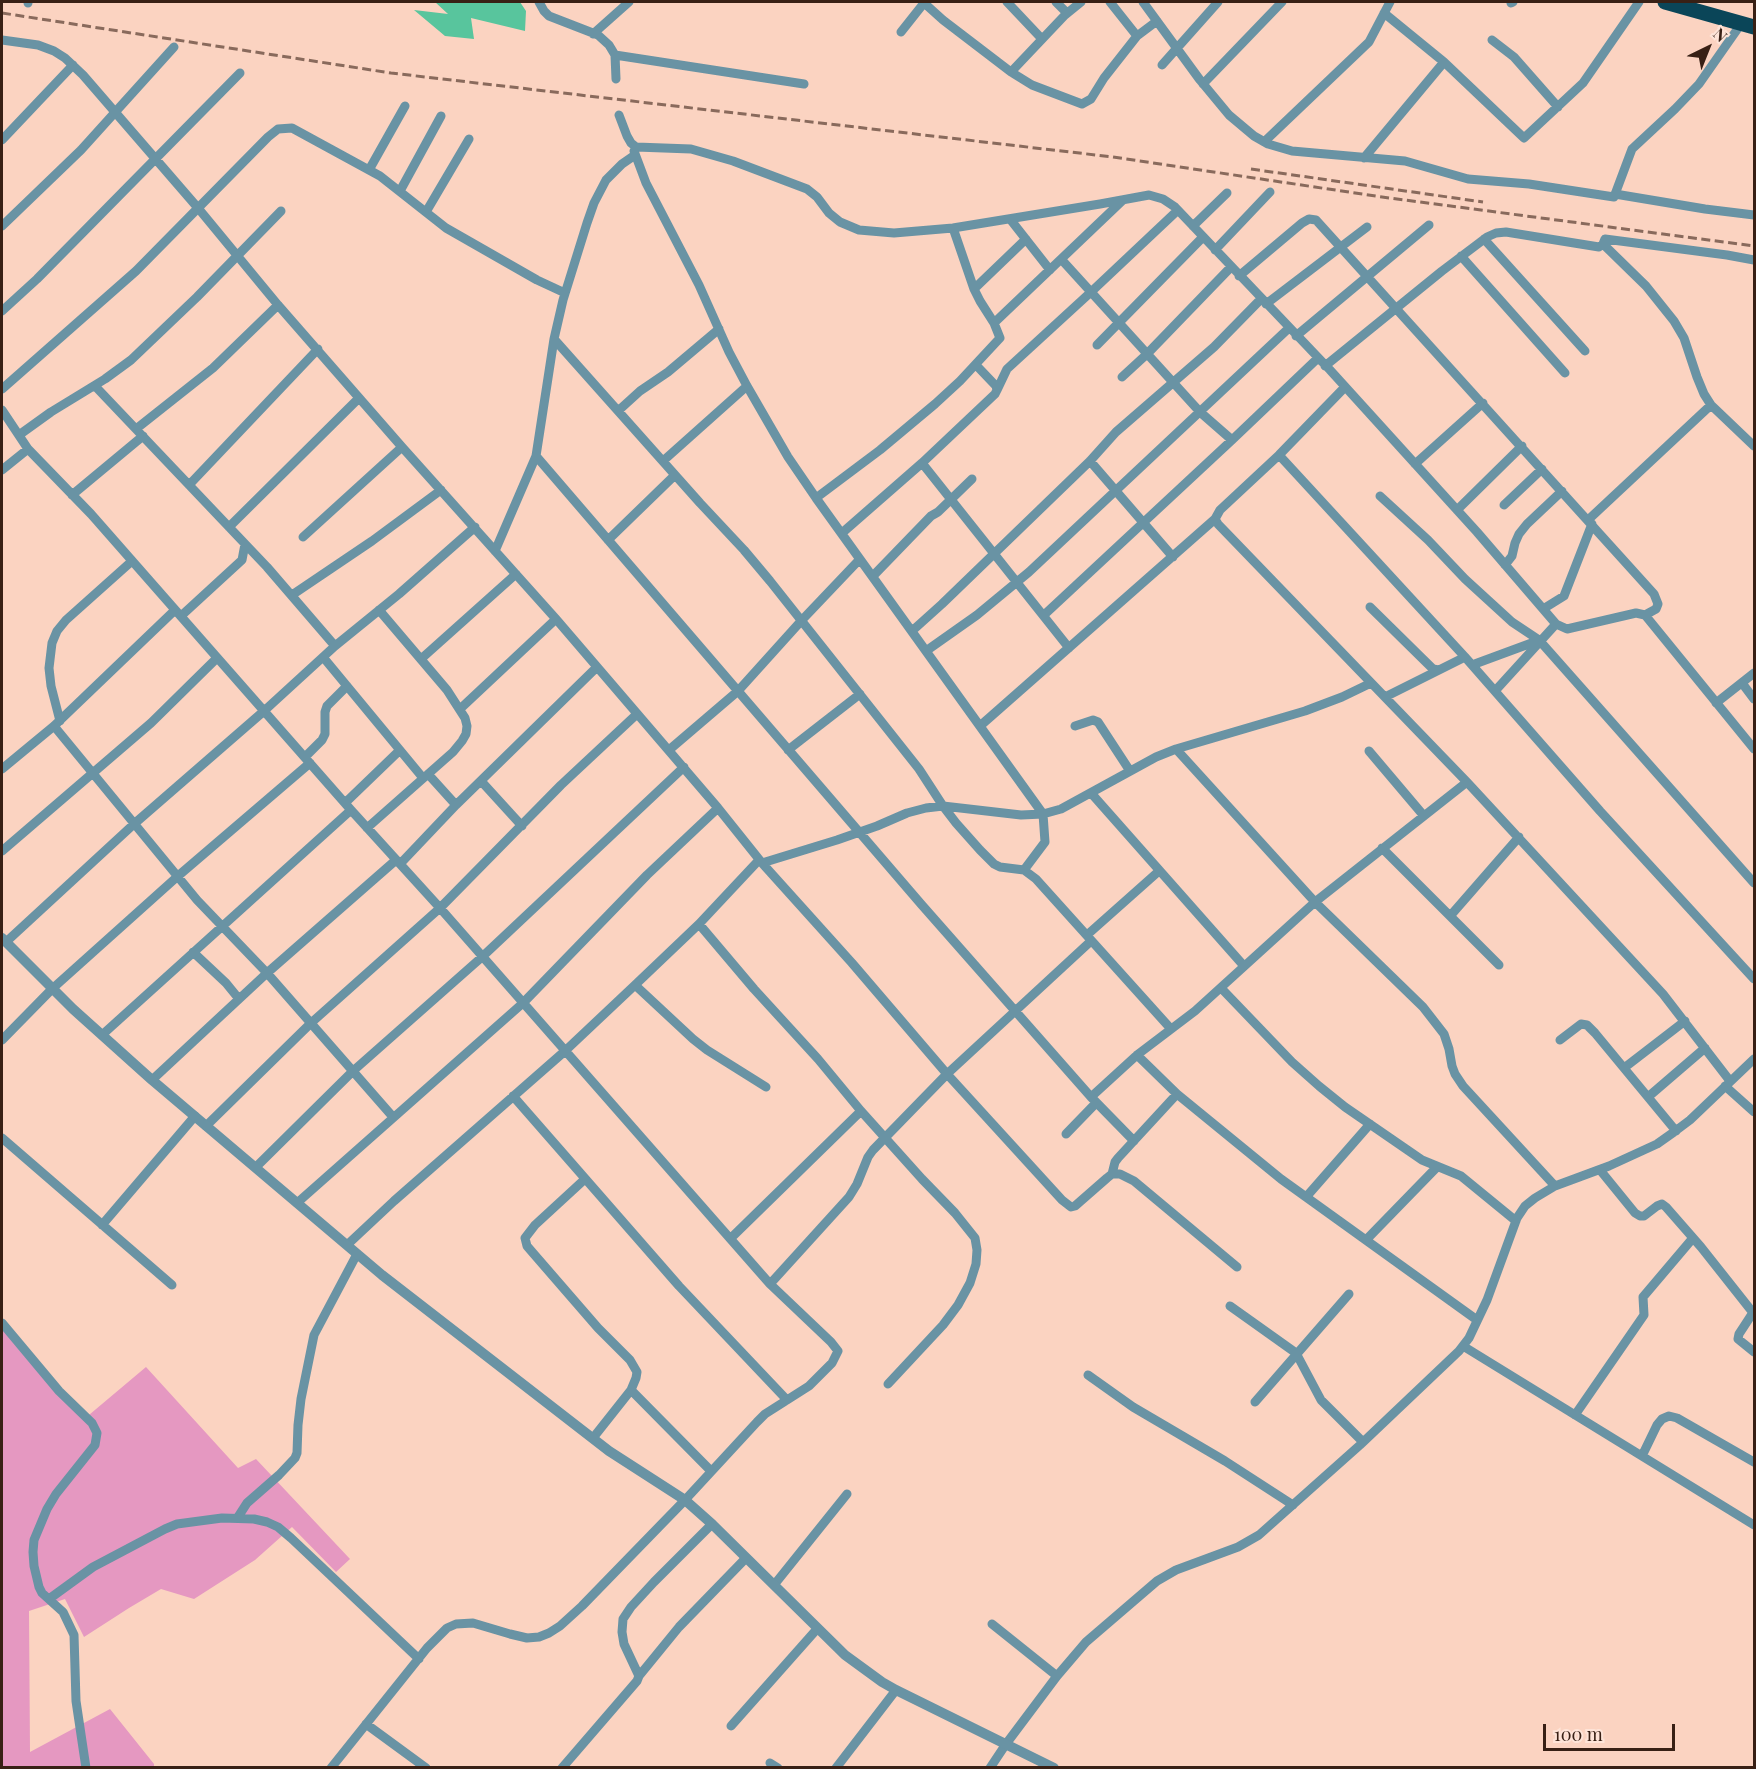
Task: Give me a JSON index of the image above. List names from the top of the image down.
{
  "scale_bar": "100 m",
  "north": "top right"
}
